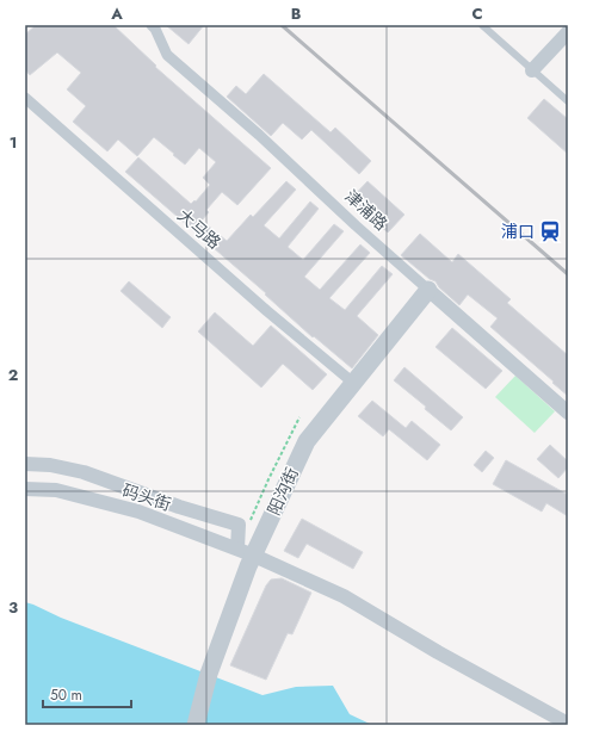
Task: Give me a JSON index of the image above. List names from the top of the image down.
{
  "streets": {
    "street": [
      "津浦路",
      "大马路",
      "阳沟街",
      "码头街"
    ]
  },
  "crossings": [
    ["津浦路", "阳沟街"],
    ["大马路", "阳沟街"],
    ["阳沟街", "码头街"]
  ],
  "places": {
    "station": ["浦口"]
  },
  "scale_bar": "50 m",
  "grid": {
    "columns": ["A", "B", "C"],
    "rows": ["1", "2", "3"]
  }
}
